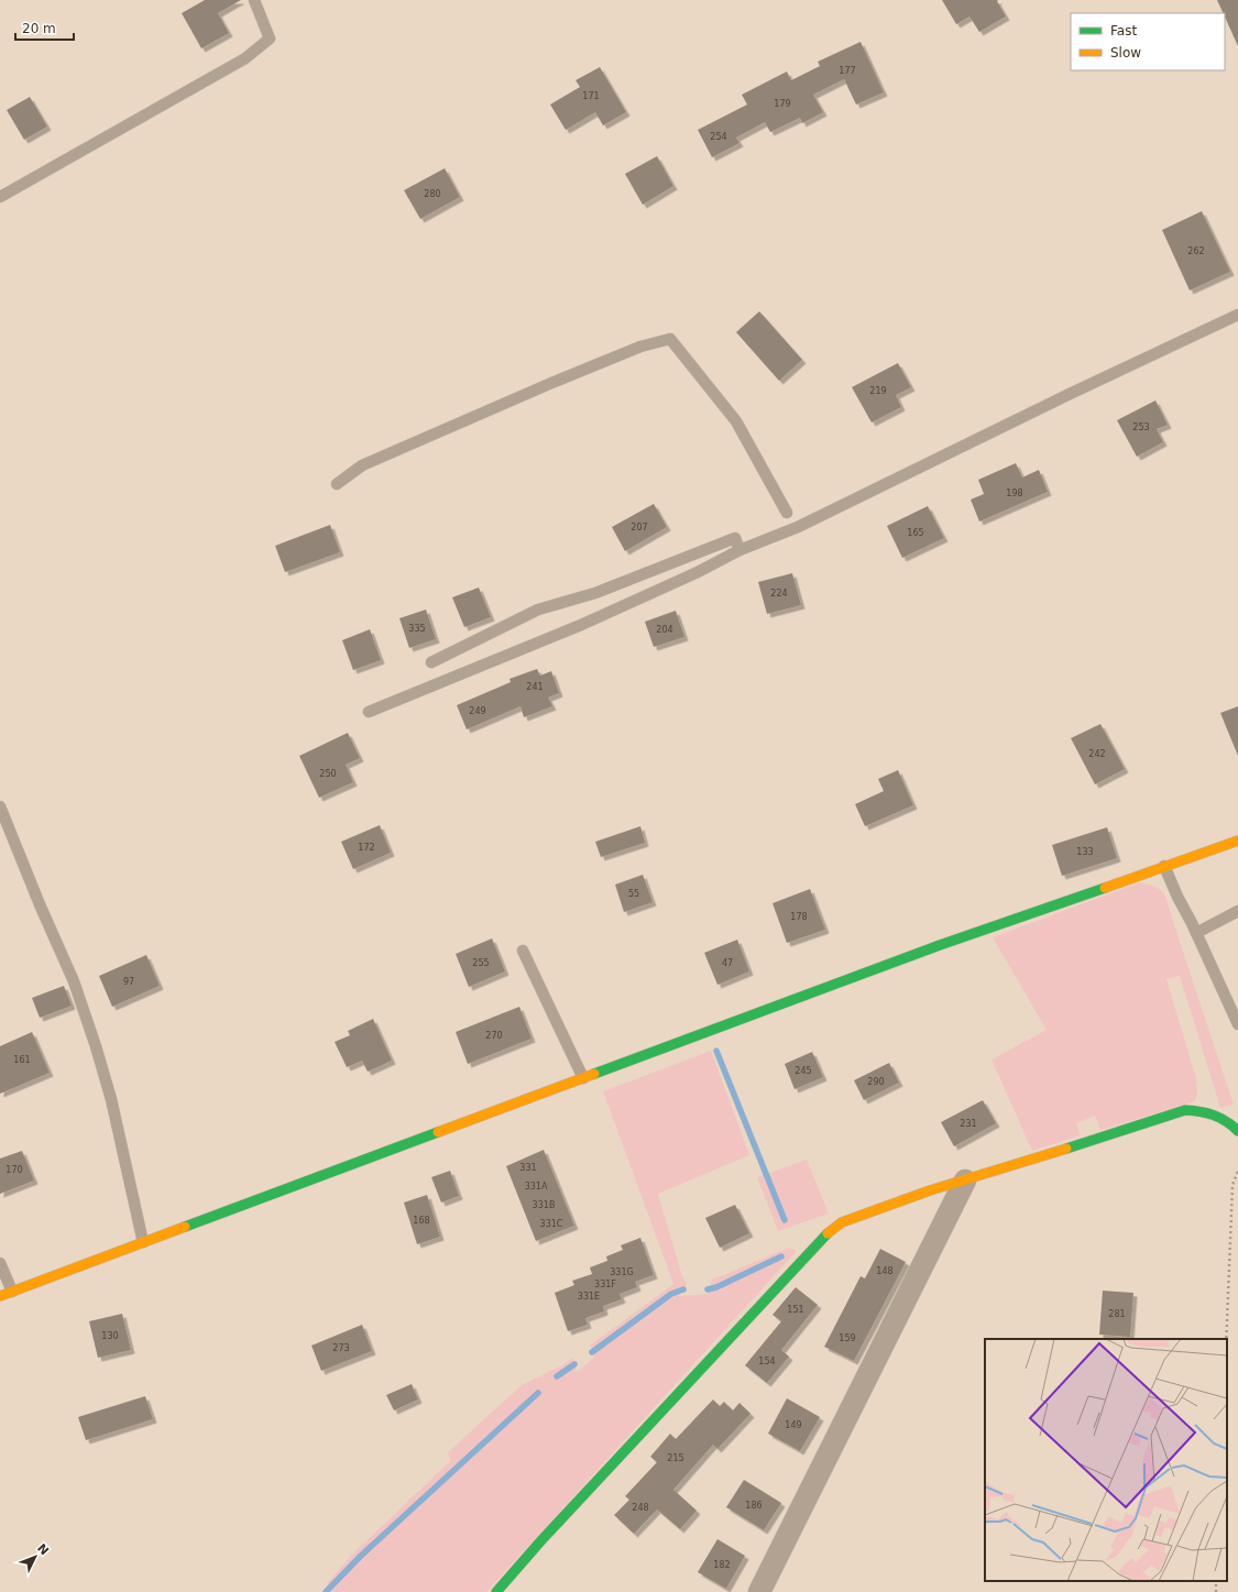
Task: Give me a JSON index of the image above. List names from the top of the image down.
{
  "house_numbers": [
    "177",
    "171",
    "179",
    "254",
    "280",
    "262",
    "219",
    "253",
    "198",
    "207",
    "165",
    "224",
    "335",
    "204",
    "241",
    "249",
    "242",
    "250",
    "172",
    "133",
    "55",
    "178",
    "255",
    "47",
    "97",
    "270",
    "161",
    "245",
    "290",
    "231",
    "331",
    "170",
    "331A",
    "331B",
    "168",
    "331C",
    "148",
    "331G",
    "331F",
    "331E",
    "151",
    "281",
    "130",
    "159",
    "273",
    "154",
    "149",
    "215",
    "186",
    "248",
    "182"
  ],
  "legend": ["Fast", "Slow"],
  "scale_bar": "20 m",
  "north": "top right"
}
